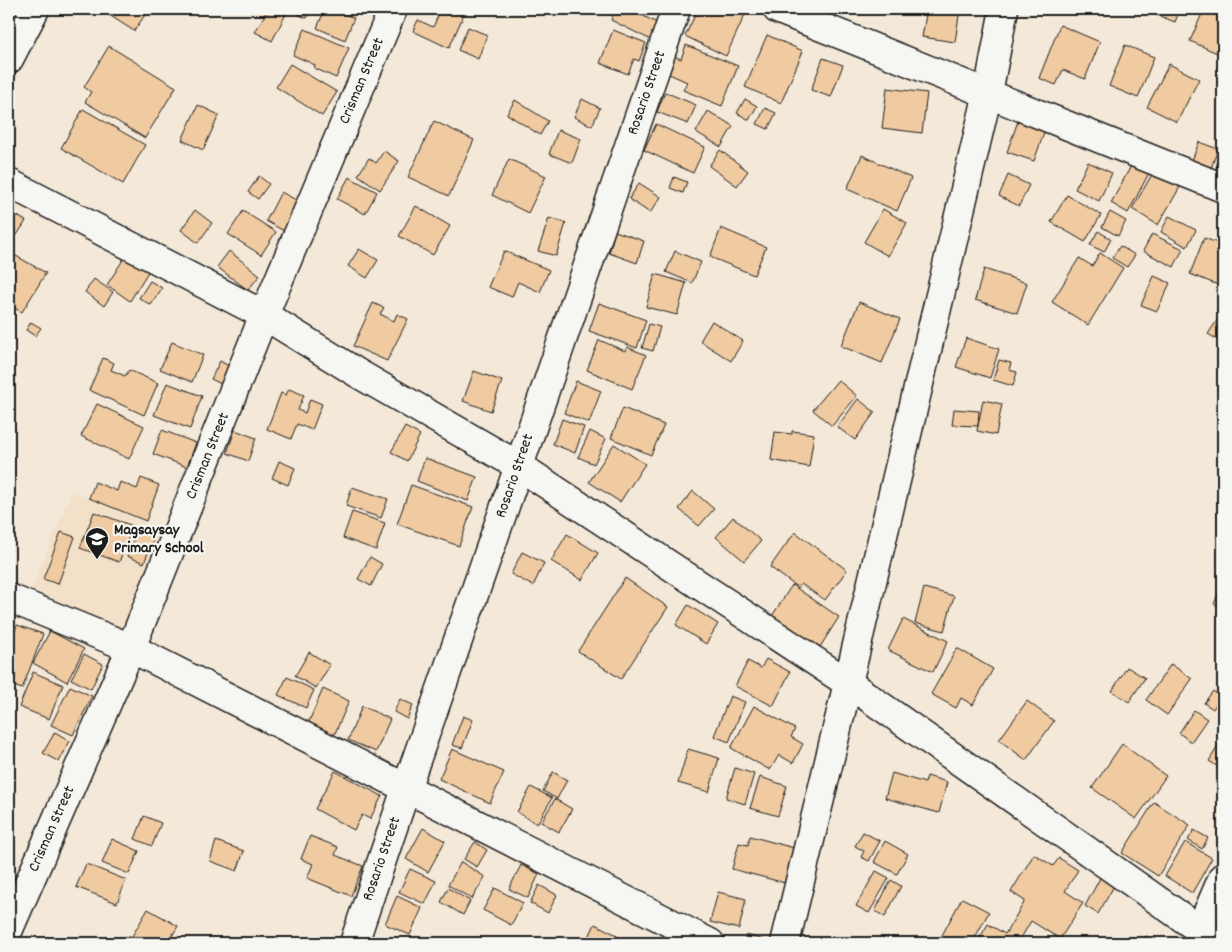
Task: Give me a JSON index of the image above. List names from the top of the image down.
{
  "streets": {
    "street": ["Crisman Street", "Rosario Street"]
  },
  "places": {
    "school or university": ["Magsaysay Primary School"]
  }
}
